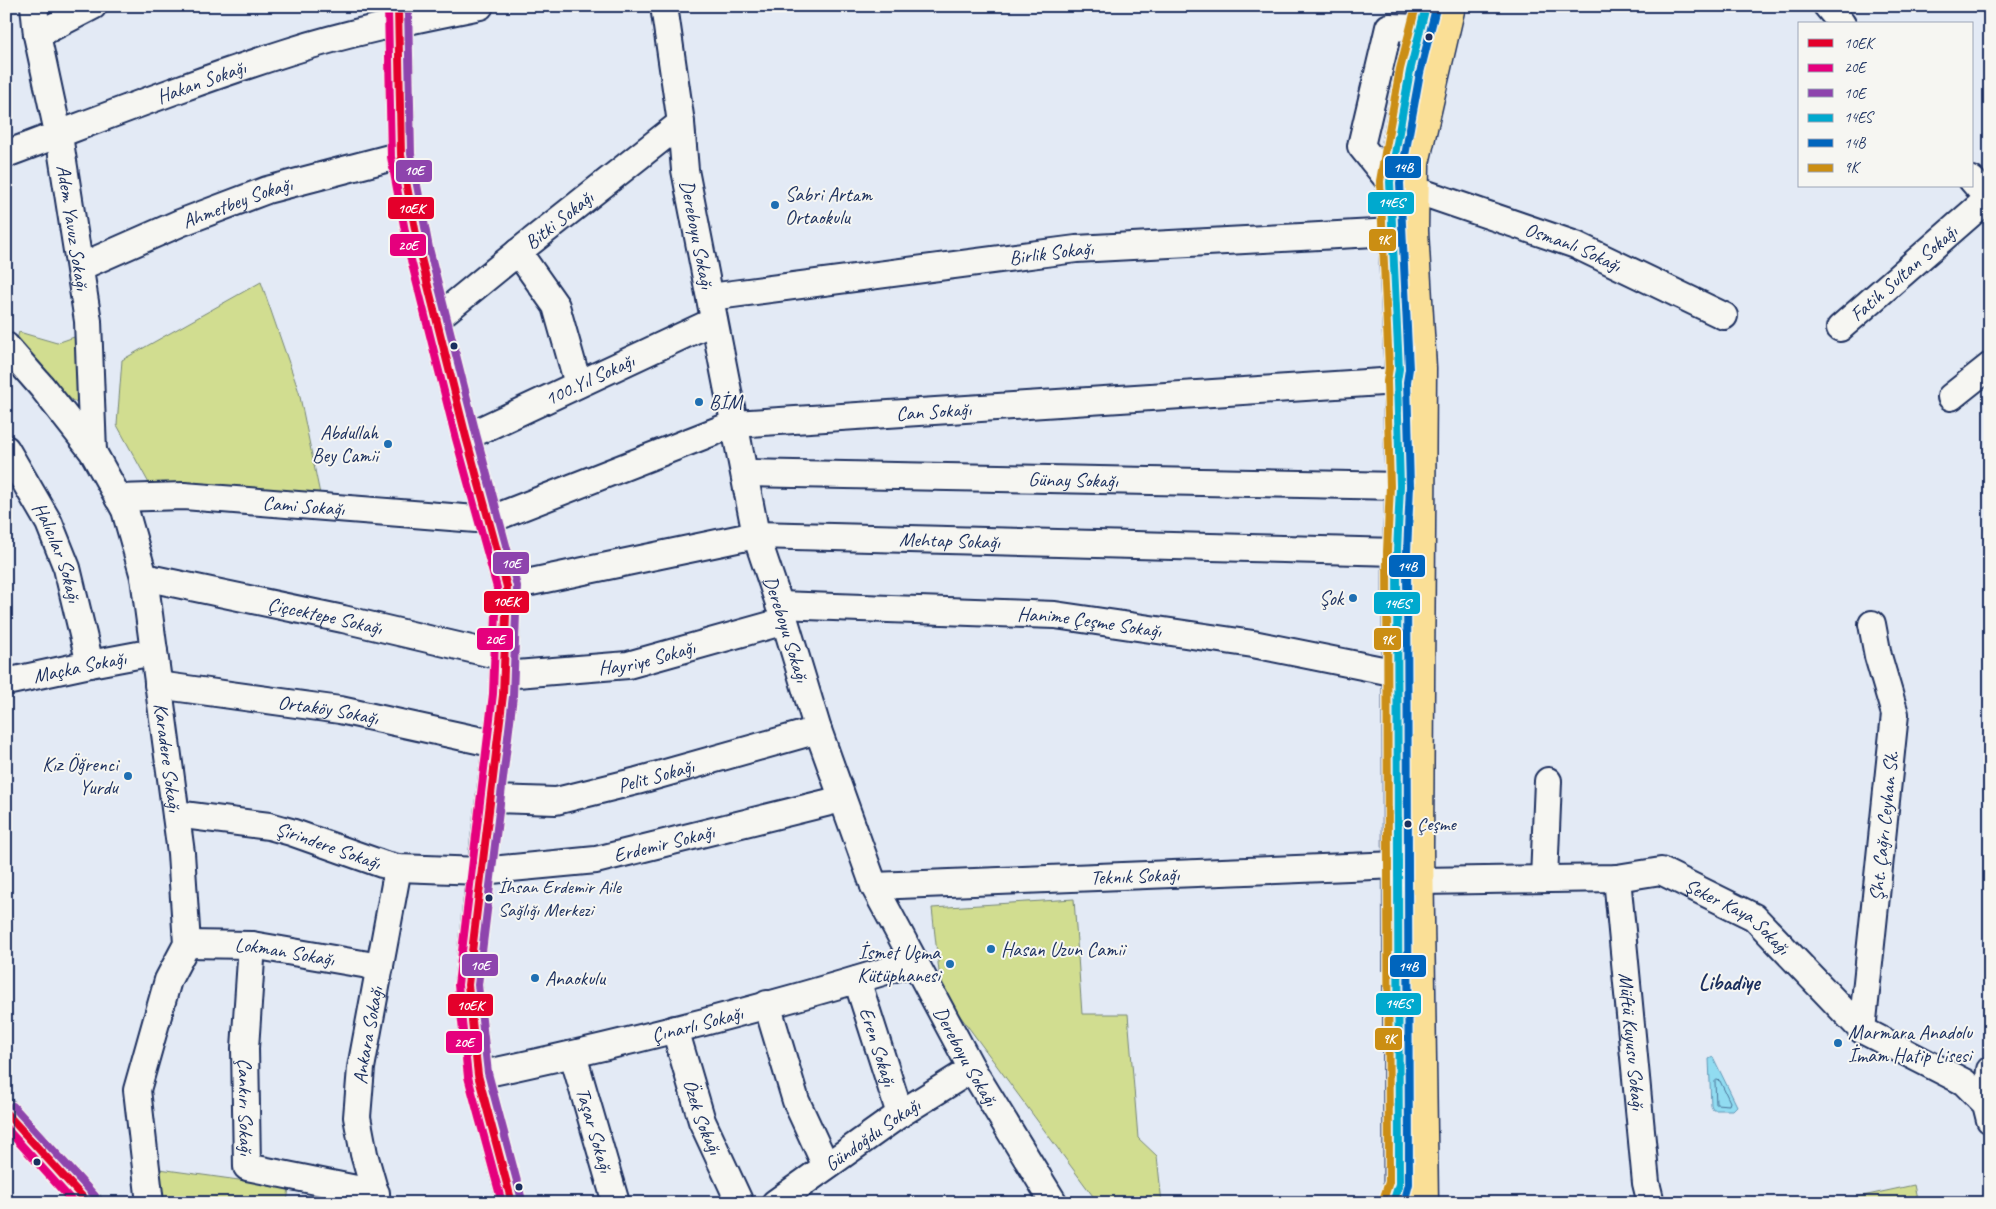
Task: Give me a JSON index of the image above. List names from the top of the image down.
{
  "streets": {
    "street": [
      "Hakan Sokağı",
      "Ahmetbey Sokağı",
      "Bitki Sokağı",
      "Adem Yavuz Sokağı",
      "Dereboyu Sokağı",
      "Osmanlı Sokağı",
      "Birlik Sokağı",
      "Fatih Sultan Sokağı",
      "100.Yıl Sokağı",
      "Can Sokağı",
      "Günay Sokağı",
      "Cami Sokağı",
      "Mehtap Sokağı",
      "Halıcılar Sokağı",
      "Çiçcektepe Sokağı",
      "Hanime Çeşme Sokağı",
      "Hayriye Sokağı",
      "Maçka Sokağı",
      "Ortaköy Sokağı",
      "Karadere Sokağı",
      "Pelit Sokağı",
      "Şht. Çağrı Ceyhan Sk.",
      "Erdemir Sokağı",
      "Şirindere Sokağı",
      "Teknık Sokağı",
      "Şeker Kaya Sokağı",
      "Lokman Sokağı",
      "Çınarlı Sokağı",
      "Ankara Sokağı",
      "Müftü Kuyusu Sokağı",
      "Eren Sokağı",
      "Çankırı Sokağı",
      "Özek Sokağı",
      "Taşar Sokağı",
      "Gündoğdu Sokağı"
    ]
  },
  "crossings": [
    ["Hakan Sokağı", "Adem Yavuz Sokağı"],
    ["Ahmetbey Sokağı", "Adem Yavuz Sokağı"],
    ["Bitki Sokağı", "Dereboyu Sokağı"],
    ["Adem Yavuz Sokağı", "Karadere Sokağı"],
    ["Dereboyu Sokağı", "Birlik Sokağı"],
    ["Dereboyu Sokağı", "100.Yıl Sokağı"],
    ["Dereboyu Sokağı", "Can Sokağı"],
    ["Dereboyu Sokağı", "Günay Sokağı"],
    ["Dereboyu Sokağı", "Mehtap Sokağı"],
    ["Dereboyu Sokağı", "Hanime Çeşme Sokağı"],
    ["Dereboyu Sokağı", "Hayriye Sokağı"],
    ["Dereboyu Sokağı", "Pelit Sokağı"],
    ["Dereboyu Sokağı", "Erdemir Sokağı"],
    ["Dereboyu Sokağı", "Teknık Sokağı"],
    ["Dereboyu Sokağı", "Çınarlı Sokağı"],
    ["Dereboyu Sokağı", "Gündoğdu Sokağı"],
    ["Birlik Sokağı", "100.Yıl Sokağı"],
    ["Can Sokağı", "Cami Sokağı"],
    ["Cami Sokağı", "Karadere Sokağı"],
    ["Halıcılar Sokağı", "Maçka Sokağı"],
    ["Çiçcektepe Sokağı", "Hayriye Sokağı"],
    ["Çiçcektepe Sokağı", "Karadere Sokağı"],
    ["Hanime Çeşme Sokağı", "Hayriye Sokağı"],
    ["Maçka Sokağı", "Karadere Sokağı"],
    ["Ortaköy Sokağı", "Karadere Sokağı"],
    ["Karadere Sokağı", "Şirindere Sokağı"],
    ["Karadere Sokağı", "Lokman Sokağı"],
    ["Şht. Çağrı Ceyhan Sk.", "Şeker Kaya Sokağı"],
    ["Erdemir Sokağı", "Şirindere Sokağı"],
    ["Şirindere Sokağı", "Ankara Sokağı"],
    ["Şeker Kaya Sokağı", "Müftü Kuyusu Sokağı"],
    ["Lokman Sokağı", "Ankara Sokağı"],
    ["Lokman Sokağı", "Çankırı Sokağı"],
    ["Çınarlı Sokağı", "Eren Sokağı"],
    ["Çınarlı Sokağı", "Özek Sokağı"],
    ["Çınarlı Sokağı", "Taşar Sokağı"],
    ["Ankara Sokağı", "Çankırı Sokağı"],
    ["Eren Sokağı", "Gündoğdu Sokağı"]
  ],
  "districts": ["Libadiye"],
  "places": [
    "Sabri Artam Ortaokulu",
    "BİM",
    "Abdullah Bey Camii",
    "Şok",
    "Kız Öğrenci Yurdu",
    "Çeşme",
    "İhsan Erdemir Aile Sağlığı Merkezi",
    "Hasan Uzun Camii",
    "İsmet Uçma Kütüphanesi",
    "Anaokulu",
    "Marmara Anadolu İmam Hatip Lisesi"
  ],
  "lines": [
    "transit line 10EK",
    "transit line 20E",
    "transit line 10E",
    "transit line 14ES",
    "transit line 9K",
    "transit line 14B"
  ],
  "legend": [
    "10EK",
    "20E",
    "10E",
    "14ES",
    "14B",
    "9K"
  ]
}
